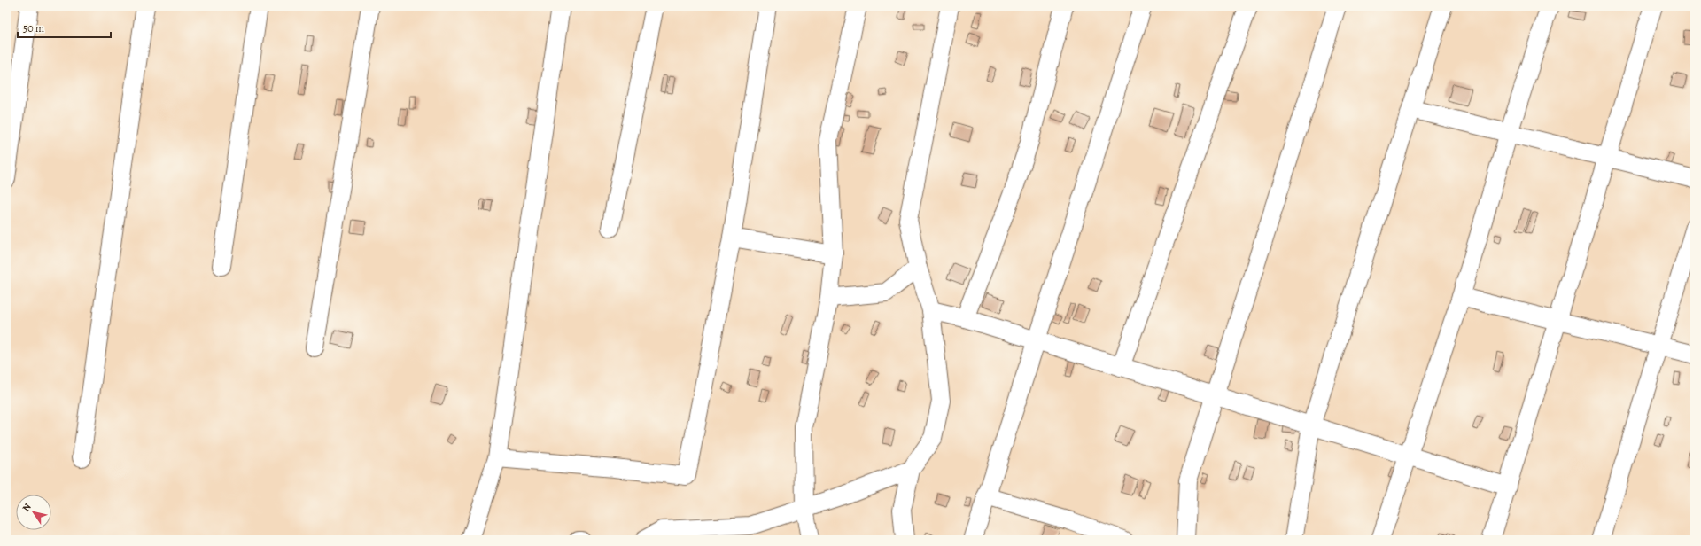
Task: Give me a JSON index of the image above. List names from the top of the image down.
{
  "scale_bar": "50 m",
  "north": "top left"
}
